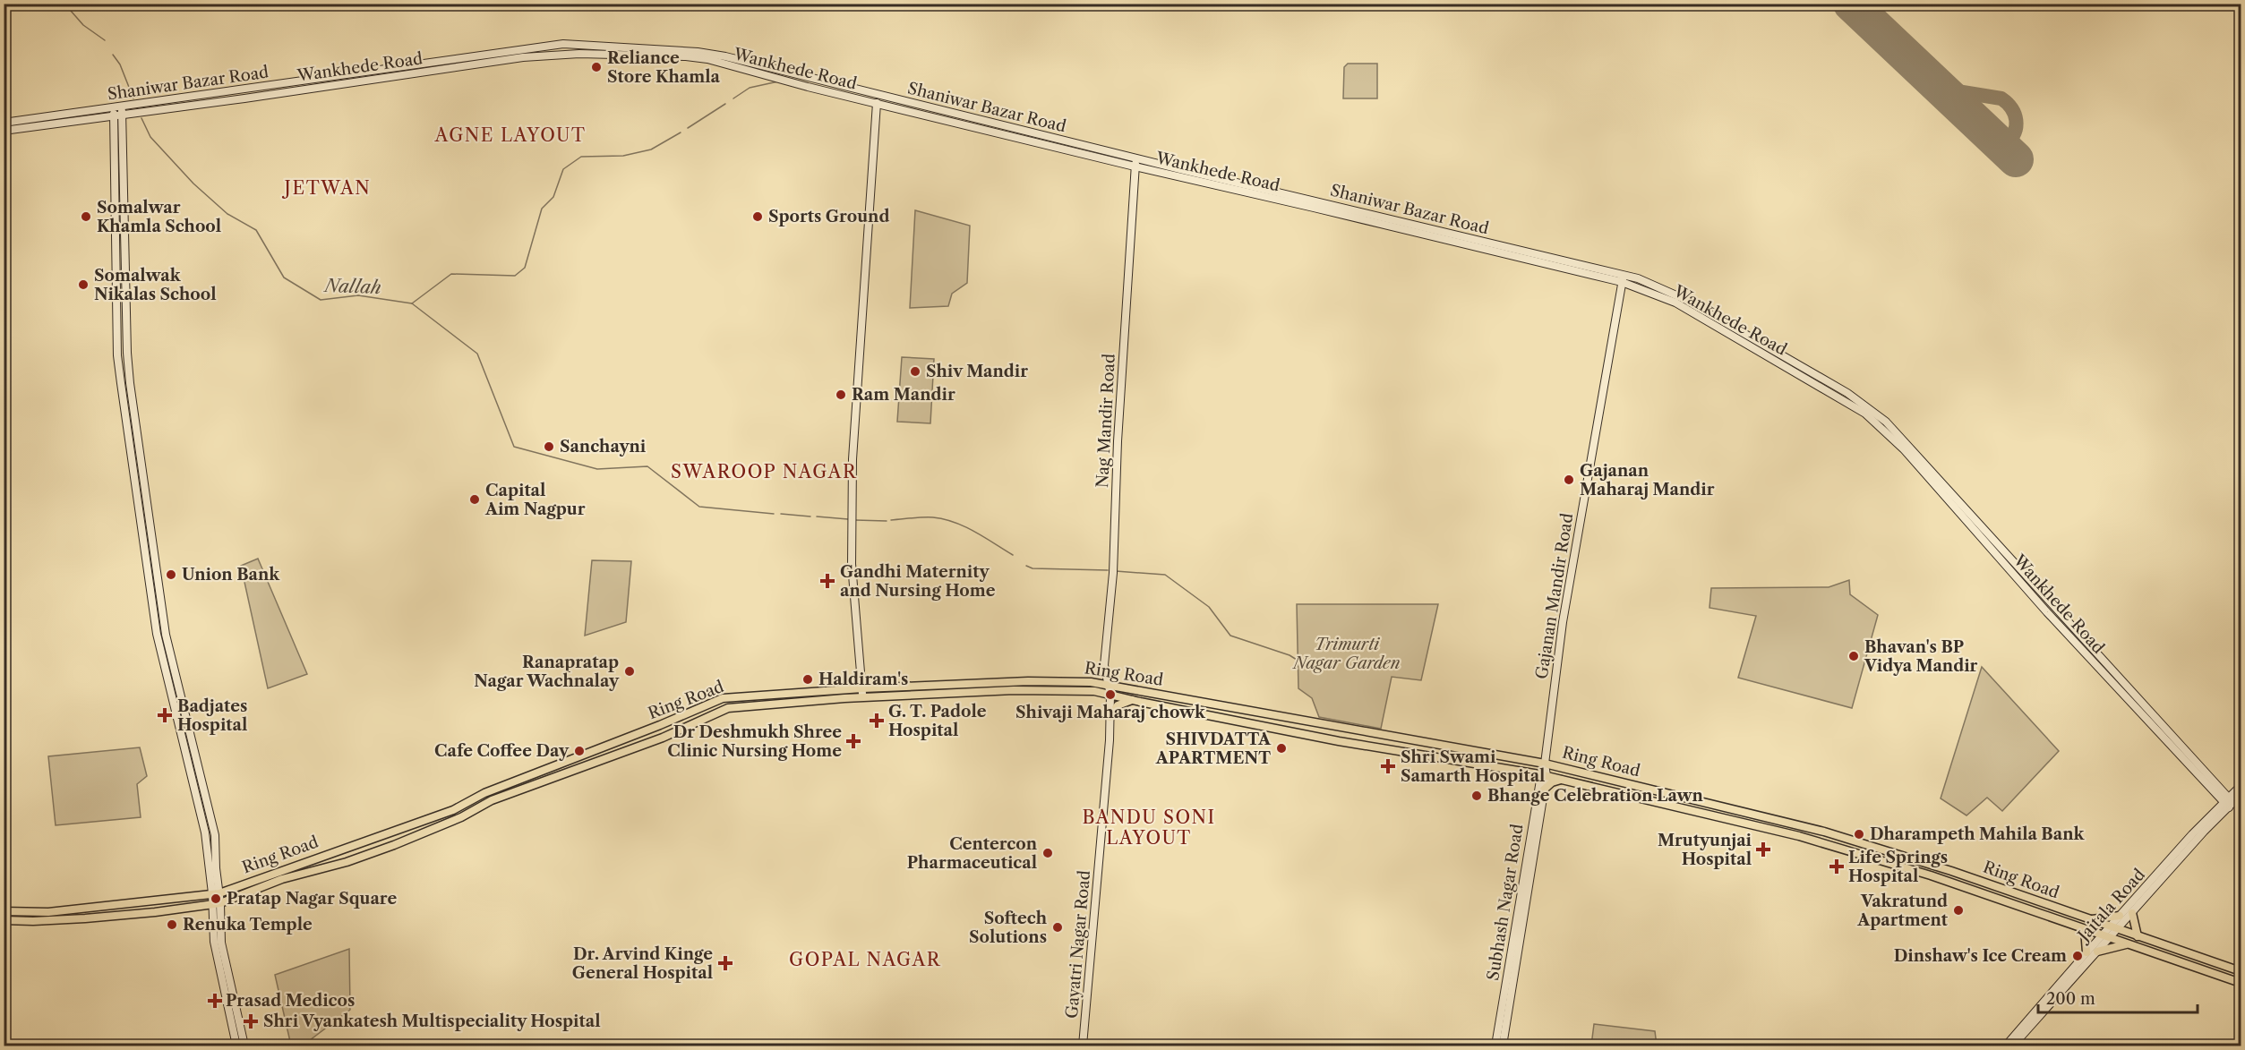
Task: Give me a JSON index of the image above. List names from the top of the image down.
{
  "streets": {
    "main road": [
      "Wankhede Road",
      "Shaniwar Bazar Road",
      "Nag Mandir Road",
      "Gajanan Mandir Road",
      "Ring Road",
      "Subhash Nagar Road",
      "Jaitala Road",
      "Gayatri Nagar Road"
    ]
  },
  "crossings": [
    ["Wankhede Road", "Shaniwar Bazar Road"],
    ["Wankhede Road", "Nag Mandir Road"],
    ["Wankhede Road", "Gajanan Mandir Road"],
    ["Wankhede Road", "Jaitala Road"],
    ["Shaniwar Bazar Road", "Nag Mandir Road"],
    ["Shaniwar Bazar Road", "Gajanan Mandir Road"],
    ["Nag Mandir Road", "Ring Road"],
    ["Nag Mandir Road", "Gayatri Nagar Road"],
    ["Gajanan Mandir Road", "Ring Road"],
    ["Gajanan Mandir Road", "Subhash Nagar Road"],
    ["Ring Road", "Subhash Nagar Road"],
    ["Ring Road", "Jaitala Road"],
    ["Ring Road", "Gayatri Nagar Road"]
  ],
  "districts": [
    "AGNE LAYOUT",
    "JETWAN",
    "SWAROOP NAGAR",
    "BANDU SONI LAYOUT",
    "GOPAL NAGAR"
  ],
  "water": ["Nallah"],
  "parks": ["Trimurti Nagar Garden"],
  "places": {
    "other": [
      "Reliance Store Khamla",
      "Somalwar Khamla School",
      "Sports Ground",
      "Somalwak Nikalas School",
      "Shiv Mandir",
      "Ram Mandir",
      "Sanchayni",
      "Gajanan Maharaj Mandir",
      "Capital Aim Nagpur",
      "Union Bank",
      "Bhavan's BP Vidya Mandir",
      "Ranapratap Nagar Wachnalay",
      "Haldiram's",
      "Shivaji Maharaj chowk",
      "SHIVDATTA APARTMENT",
      "Cafe Coffee Day",
      "Bhange Celebration Lawn",
      "Dharampeth Mahila Bank",
      "Centercon Pharmaceutical",
      "Pratap Nagar Square",
      "Vakratund Apartment",
      "Renuka Temple",
      "Softech Solutions",
      "Dinshaw's Ice Cream"
    ],
    "health": [
      "Gandhi Maternity and Nursing Home",
      "Badjates Hospital",
      "G. T. Padole Hospital",
      "Dr Deshmukh Shree Clinic Nursing Home",
      "Shri Swami Samarth Hospital",
      "Mrutyunjai Hospital",
      "Life Springs Hospital",
      "Dr. Arvind Kinge General Hospital",
      "Prasad Medicos",
      "Shri Vyankatesh Multispeciality Hospital"
    ]
  },
  "scale_bar": "200 m"
}
